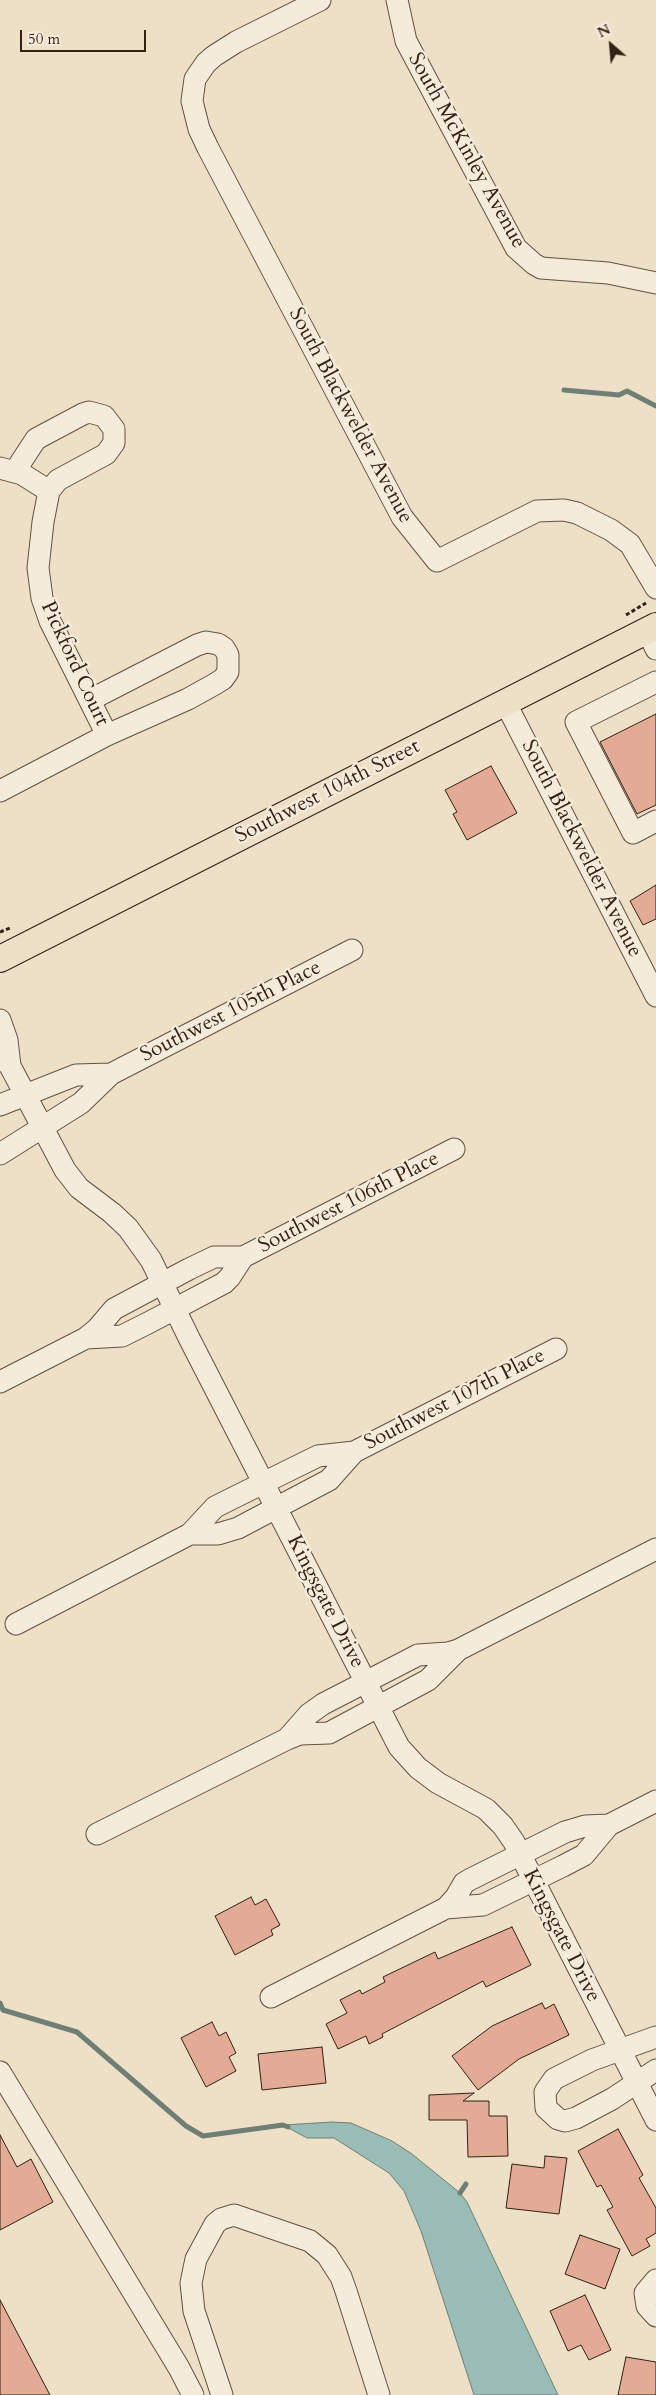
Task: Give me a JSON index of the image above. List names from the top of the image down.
{
  "streets": {
    "main road": ["Southwest 104th Street"],
    "street": [
      "South McKinley Avenue",
      "South Blackwelder Avenue",
      "Pickford Court",
      "Southwest 105th Place",
      "Southwest 106th Place",
      "Southwest 107th Place",
      "Kingsgate Drive"
    ]
  },
  "crossings": [
    ["South Blackwelder Avenue", "Southwest 104th Street"],
    ["Southwest 105th Place", "Kingsgate Drive"],
    ["Southwest 106th Place", "Kingsgate Drive"],
    ["Southwest 107th Place", "Kingsgate Drive"]
  ],
  "scale_bar": "50 m",
  "north": "top left"
}
